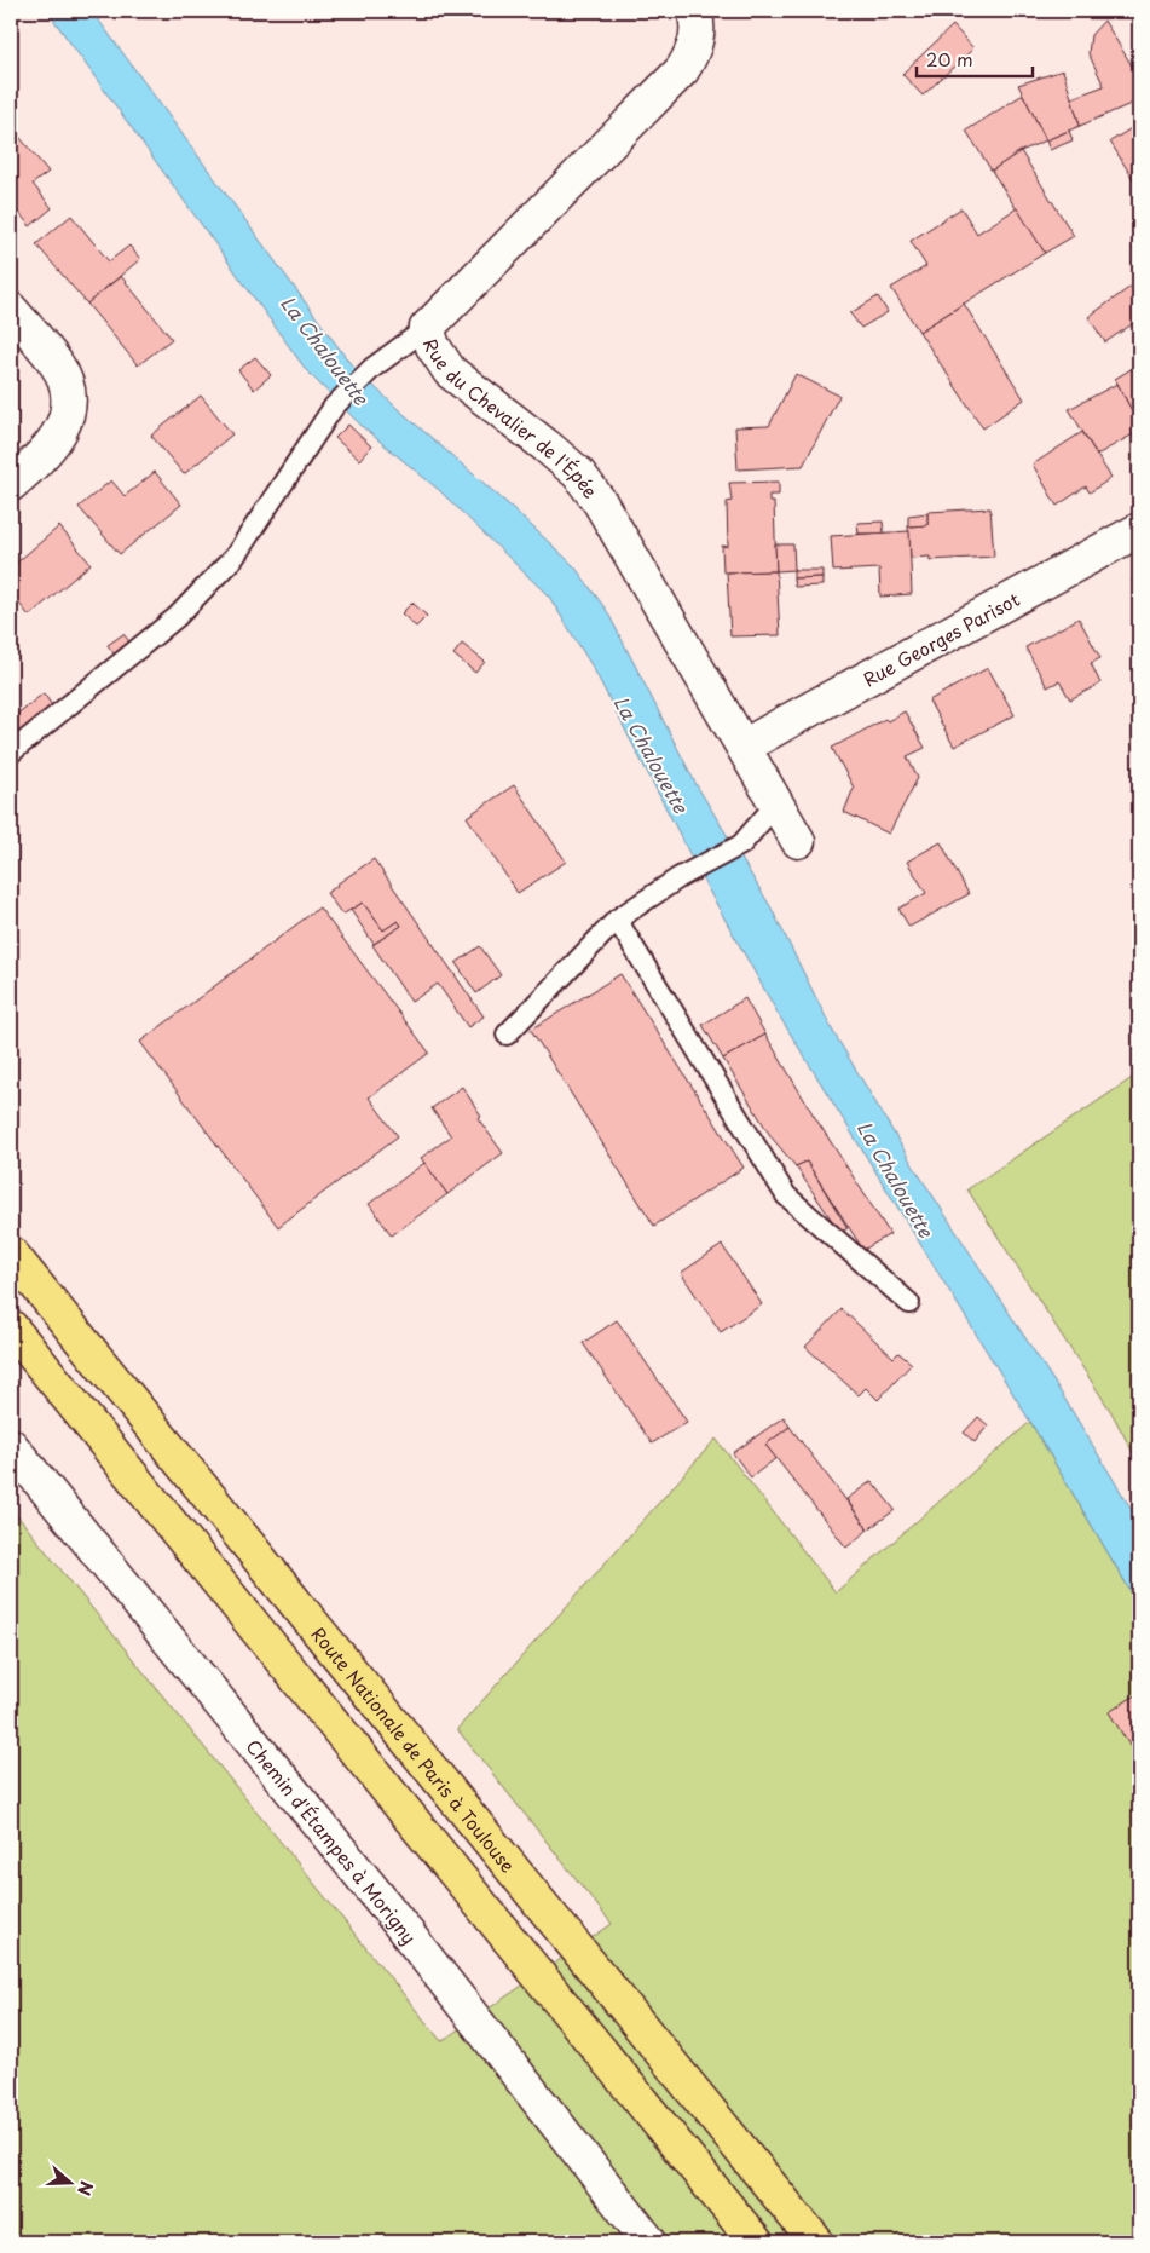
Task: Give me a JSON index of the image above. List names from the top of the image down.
{
  "streets": {
    "main road": ["Route Nationale de Paris à Toulouse"],
    "street": ["Rue du Chevalier de l'Épée", "Rue Georges Parisot", "Chemin d'Étampes à Morigny"]
  },
  "crossings": [
    ["Rue du Chevalier de l'Épée", "Rue Georges Parisot"]
  ],
  "water": ["La Chalouette"],
  "scale_bar": "20 m",
  "north": "right"
}
